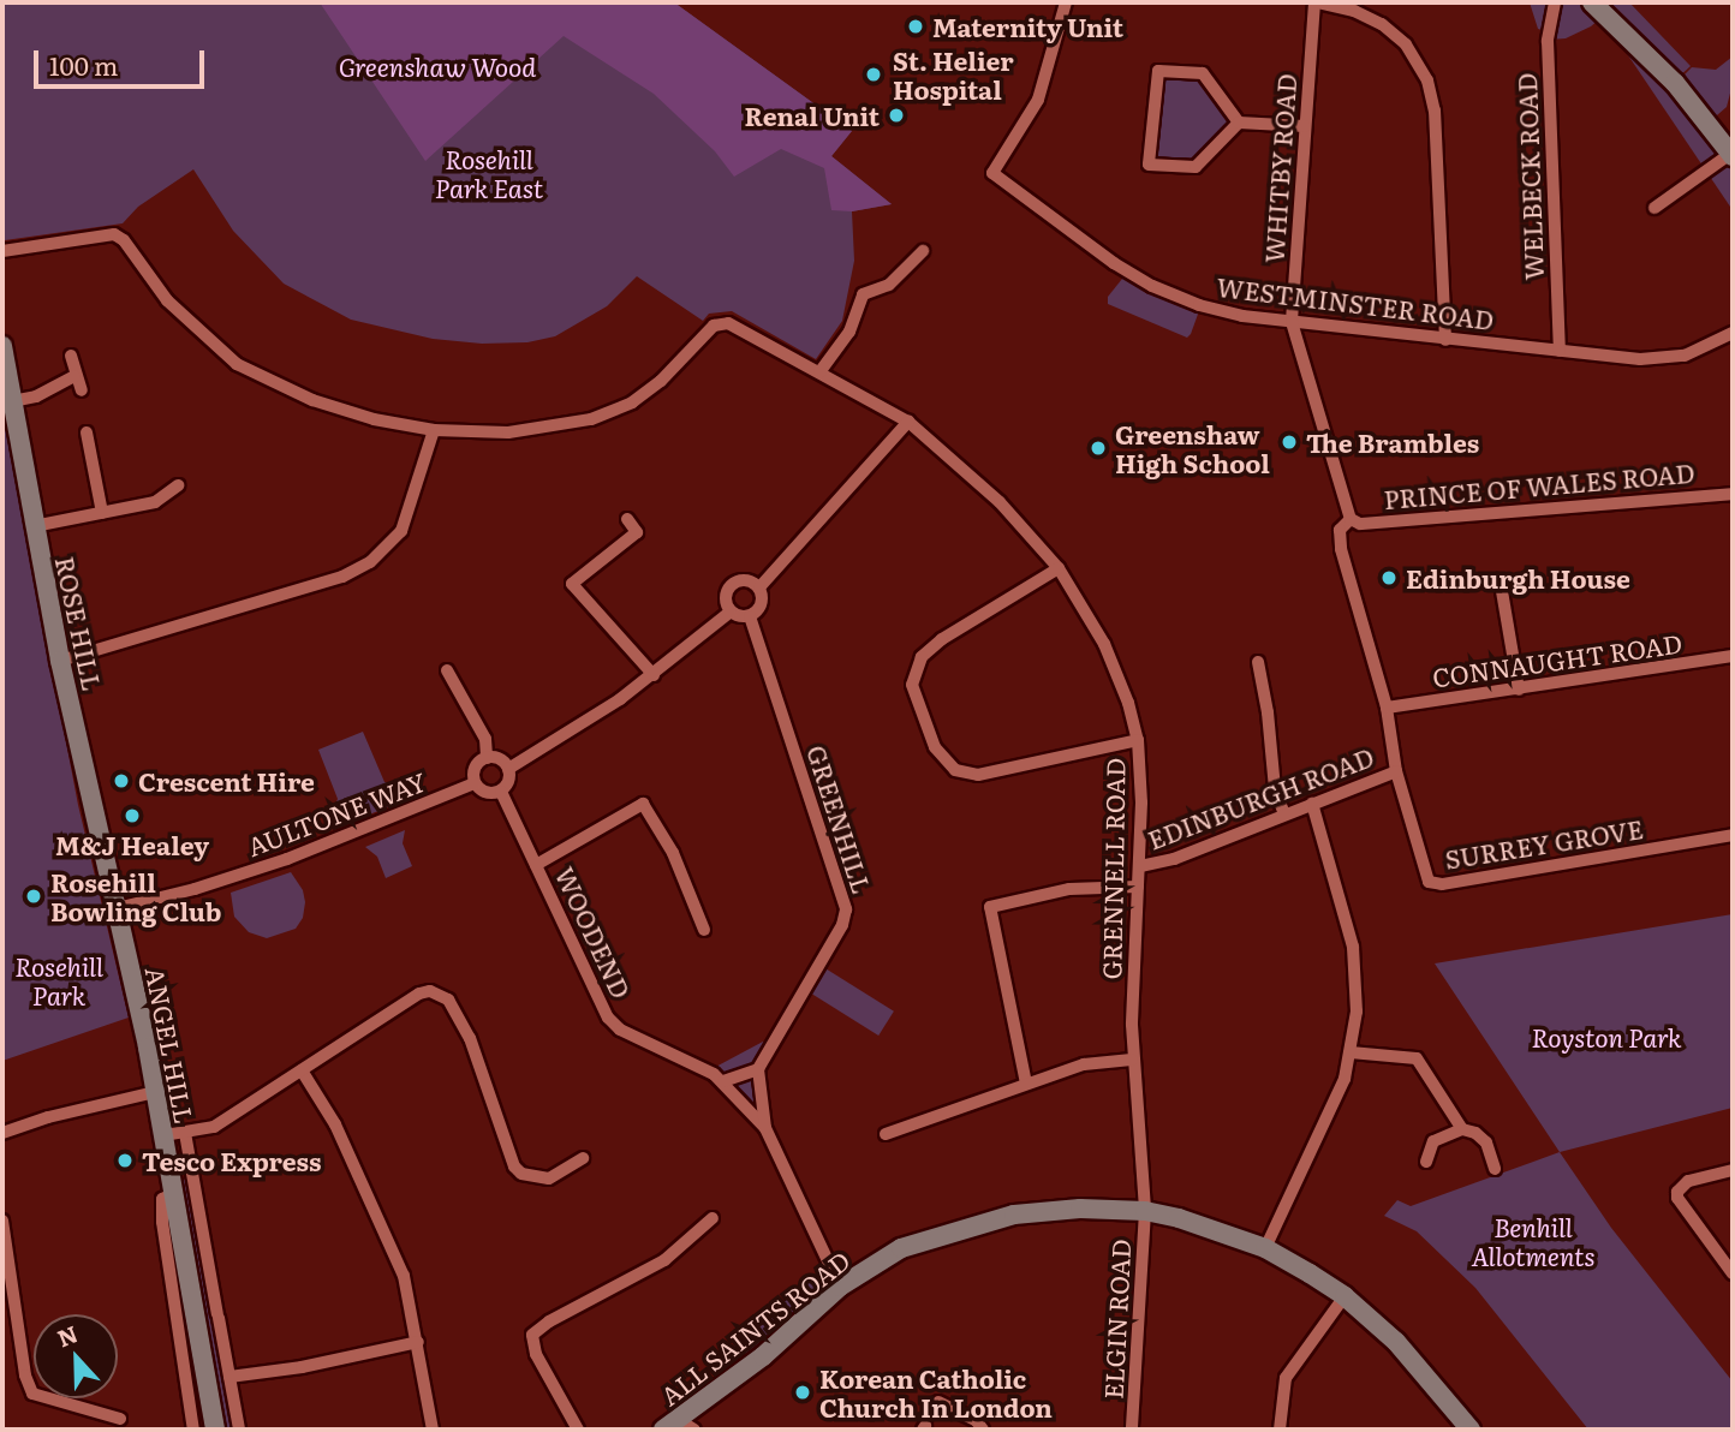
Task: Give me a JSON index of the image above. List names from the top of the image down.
{
  "streets": {
    "main road": ["ROSE HILL", "ANGEL HILL", "ALL SAINTS ROAD"],
    "street": [
      "WHITBY ROAD",
      "WELBECK ROAD",
      "WESTMINSTER ROAD",
      "PRINCE OF WALES ROAD",
      "CONNAUGHT ROAD",
      "EDINBURGH ROAD",
      "AULTONE WAY",
      "GREENHILL",
      "SURREY GROVE",
      "GRENNELL ROAD",
      "WOODEND",
      "ELGIN ROAD"
    ]
  },
  "crossings": [
    ["WHITBY ROAD", "WESTMINSTER ROAD"],
    ["WHITBY ROAD", "PRINCE OF WALES ROAD"],
    ["WELBECK ROAD", "WESTMINSTER ROAD"],
    ["ROSE HILL", "AULTONE WAY"],
    ["ROSE HILL", "ANGEL HILL"],
    ["EDINBURGH ROAD", "SURREY GROVE"],
    ["EDINBURGH ROAD", "GRENNELL ROAD"],
    ["AULTONE WAY", "WOODEND"],
    ["AULTONE WAY", "ANGEL HILL"],
    ["GREENHILL", "WOODEND"],
    ["GRENNELL ROAD", "ELGIN ROAD"],
    ["GRENNELL ROAD", "ALL SAINTS ROAD"],
    ["WOODEND", "ALL SAINTS ROAD"],
    ["ELGIN ROAD", "ALL SAINTS ROAD"]
  ],
  "parks": [
    "Greenshaw Wood",
    "Rosehill Park East",
    "Rosehill Park",
    "Royston Park",
    "Benhill Allotments"
  ],
  "places": [
    "Maternity Unit",
    "St. Helier Hospital",
    "Renal Unit",
    "The Brambles",
    "Greenshaw High School",
    "Edinburgh House",
    "Crescent Hire",
    "M&J Healey",
    "Rosehill Bowling Club",
    "Tesco Express",
    "Korean Catholic Church In London"
  ],
  "scale_bar": "100 m",
  "north": "top"
}
